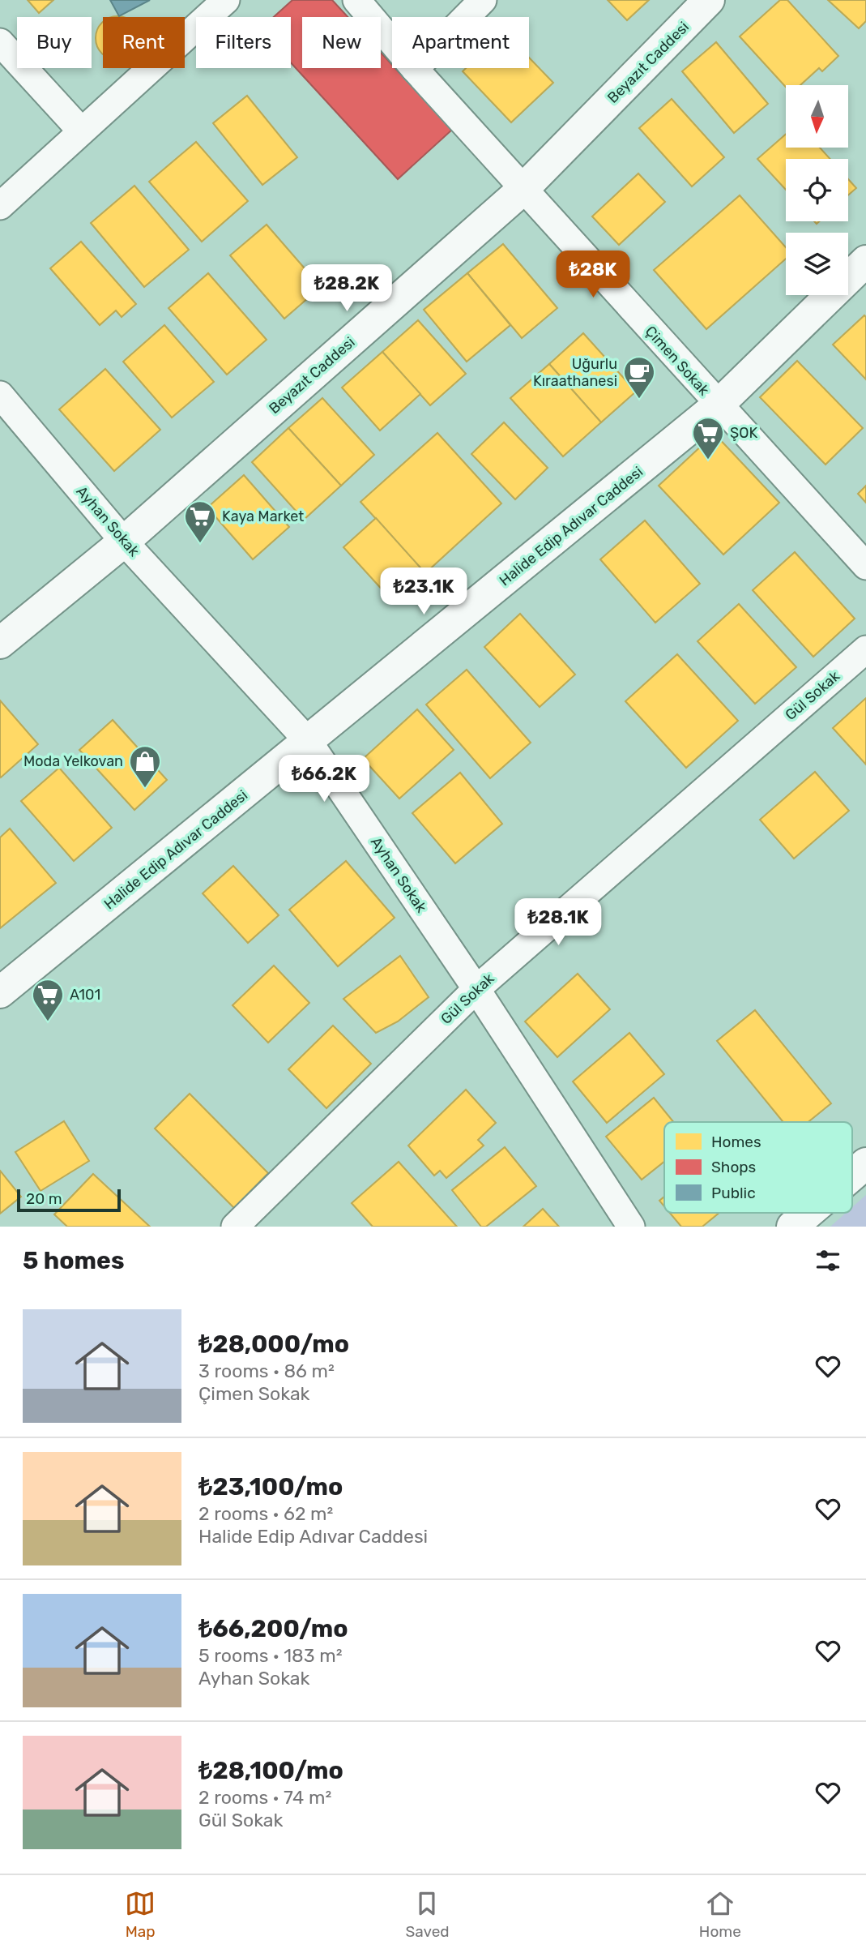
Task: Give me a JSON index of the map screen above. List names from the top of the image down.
{
  "streets": {
    "street": [
      "Beyazıt Caddesi",
      "Çimen Sokak",
      "Ayhan Sokak",
      "Halide Edip Adıvar Caddesi",
      "Gül Sokak"
    ]
  },
  "crossings": [
    ["Beyazıt Caddesi", "Çimen Sokak"],
    ["Beyazıt Caddesi", "Ayhan Sokak"],
    ["Çimen Sokak", "Halide Edip Adıvar Caddesi"],
    ["Ayhan Sokak", "Halide Edip Adıvar Caddesi"],
    ["Ayhan Sokak", "Gül Sokak"]
  ],
  "places": {
    "cafe": ["Uğurlu Kıraathanesi"],
    "supermarket": ["ŞOK", "Kaya Market", "A101"],
    "shop": ["Moda Yelkovan"]
  },
  "legend": ["Homes", "Shops", "Public"],
  "scale_bar": "20 m",
  "north": "bottom",
  "page": {
    "chip": [
      "Buy",
      "Rent",
      "Filters",
      "New",
      "Apartment"
    ],
    "price": [
      "₺28K",
      "₺28.2K",
      "₺23.1K",
      "₺66.2K",
      "₺28.1K"
    ],
    "scale": "20 m",
    "heading": "5 homes",
    "list": [
      {
        "name": "₺28,000/mo",
        "note": "3 rooms · 86 m² · Çimen Sokak"
      },
      {
        "name": "₺23,100/mo",
        "note": "2 rooms · 62 m² · Halide Edip Adıvar Caddesi"
      },
      {
        "name": "₺66,200/mo",
        "note": "5 rooms · 183 m² · Ayhan Sokak"
      },
      {
        "name": "₺28,100/mo",
        "note": "2 rooms · 74 m² · Gül Sokak"
      }
    ],
    "tabs": ["Map", "Saved", "Home"]
  }
}
